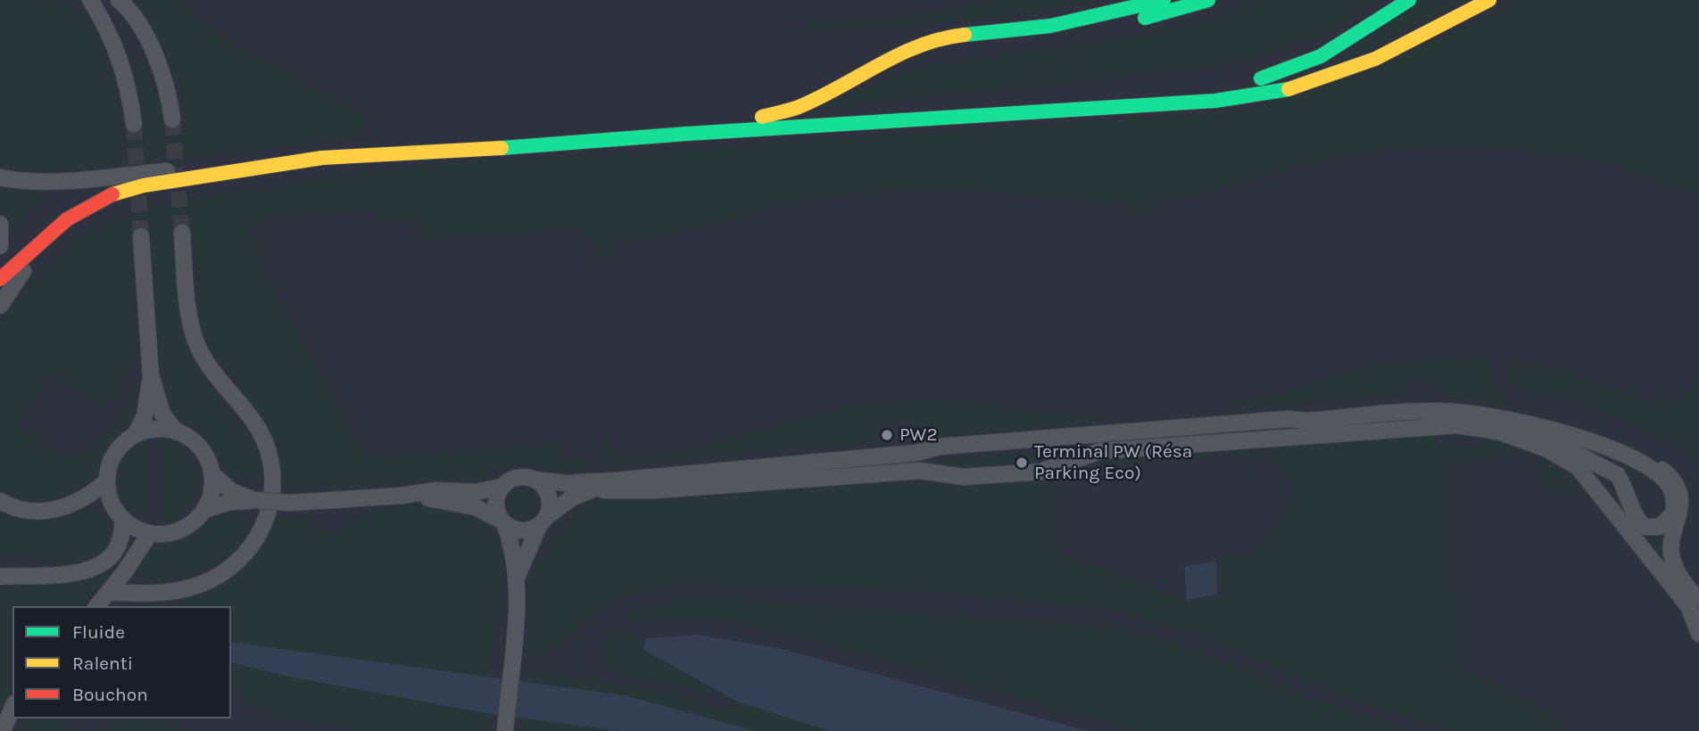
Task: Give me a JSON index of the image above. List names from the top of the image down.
{
  "places": ["PW2", "Terminal PW (Résa Parking Eco)"],
  "legend": ["Fluide", "Ralenti", "Bouchon"]
}
